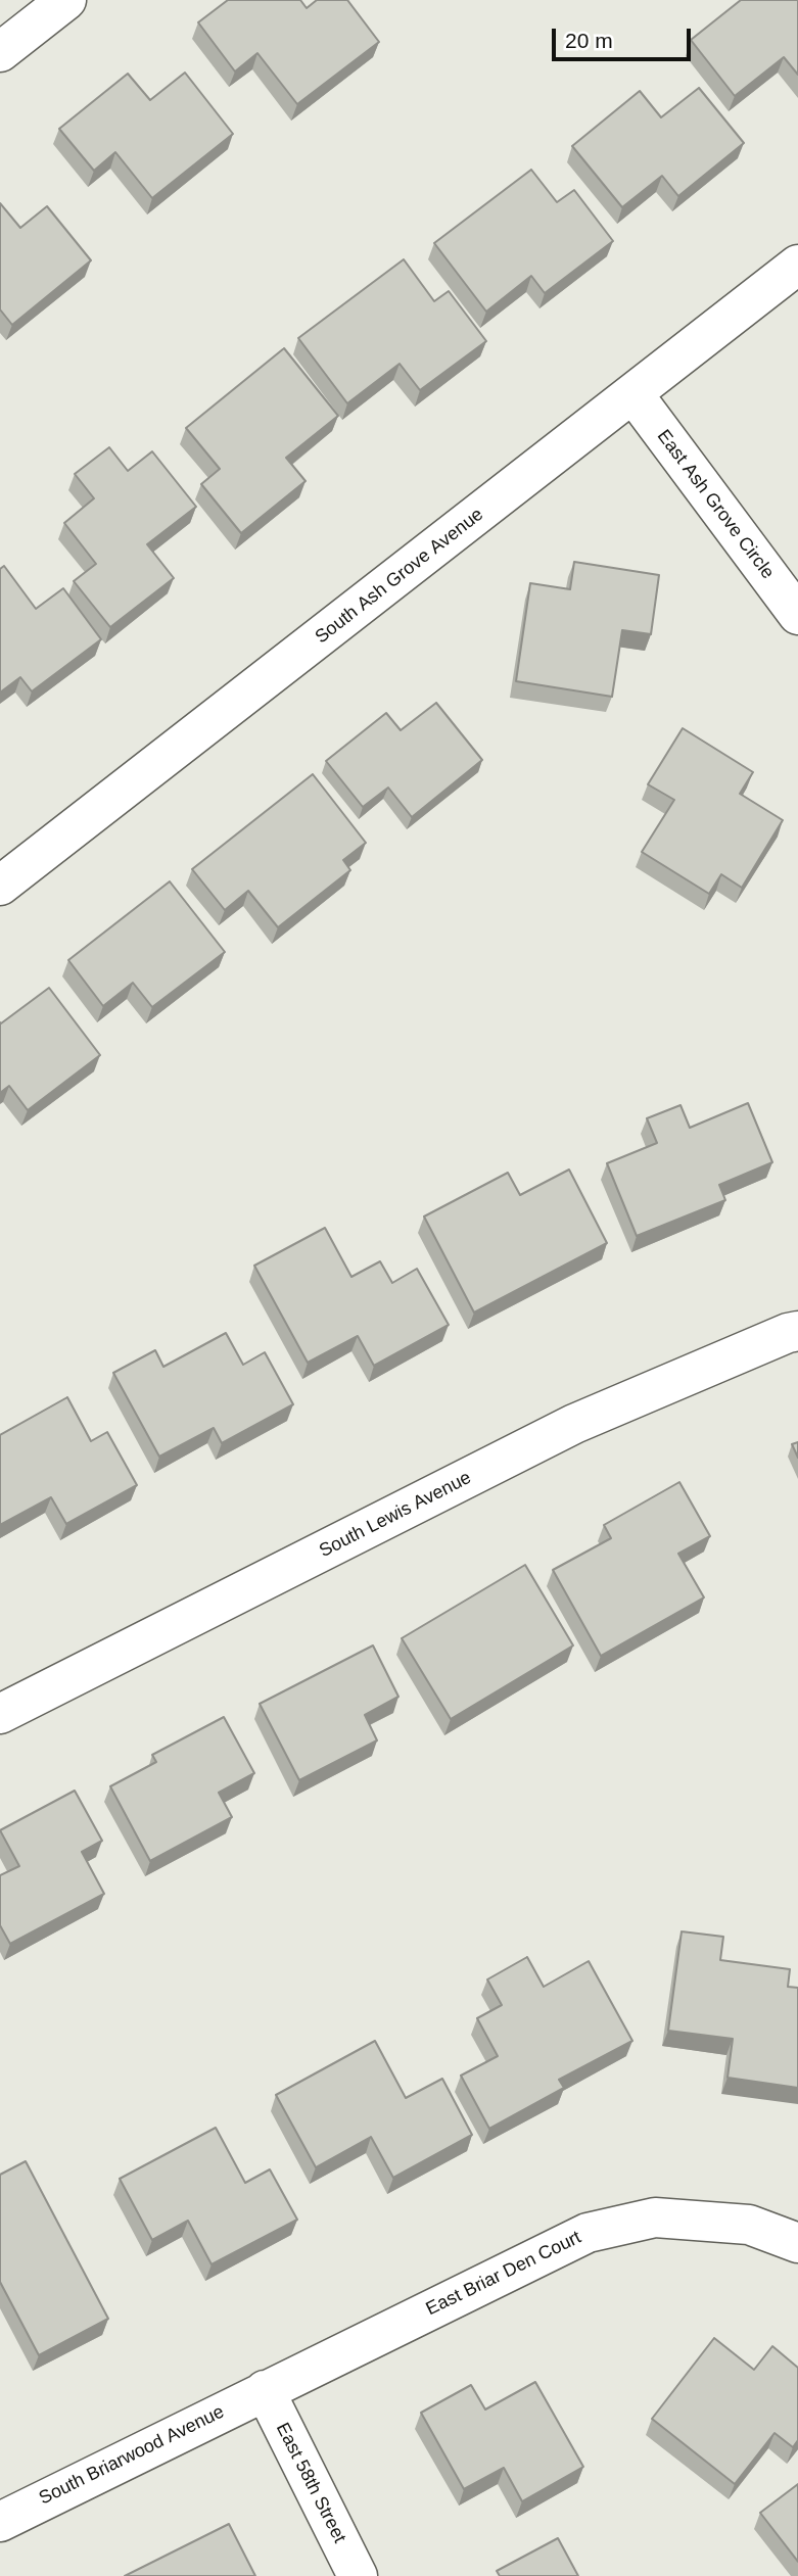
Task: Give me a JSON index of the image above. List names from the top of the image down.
{
  "streets": {
    "street": [
      "East Ash Grove Circle",
      "South Ash Grove Avenue",
      "South Lewis Avenue",
      "East Briar Den Court",
      "South Briarwood Avenue",
      "East 58th Street"
    ]
  },
  "crossings": [
    ["East Ash Grove Circle", "South Ash Grove Avenue"],
    ["East Briar Den Court", "South Briarwood Avenue"],
    ["East Briar Den Court", "East 58th Street"],
    ["South Briarwood Avenue", "East 58th Street"]
  ],
  "scale_bar": "20 m"
}
